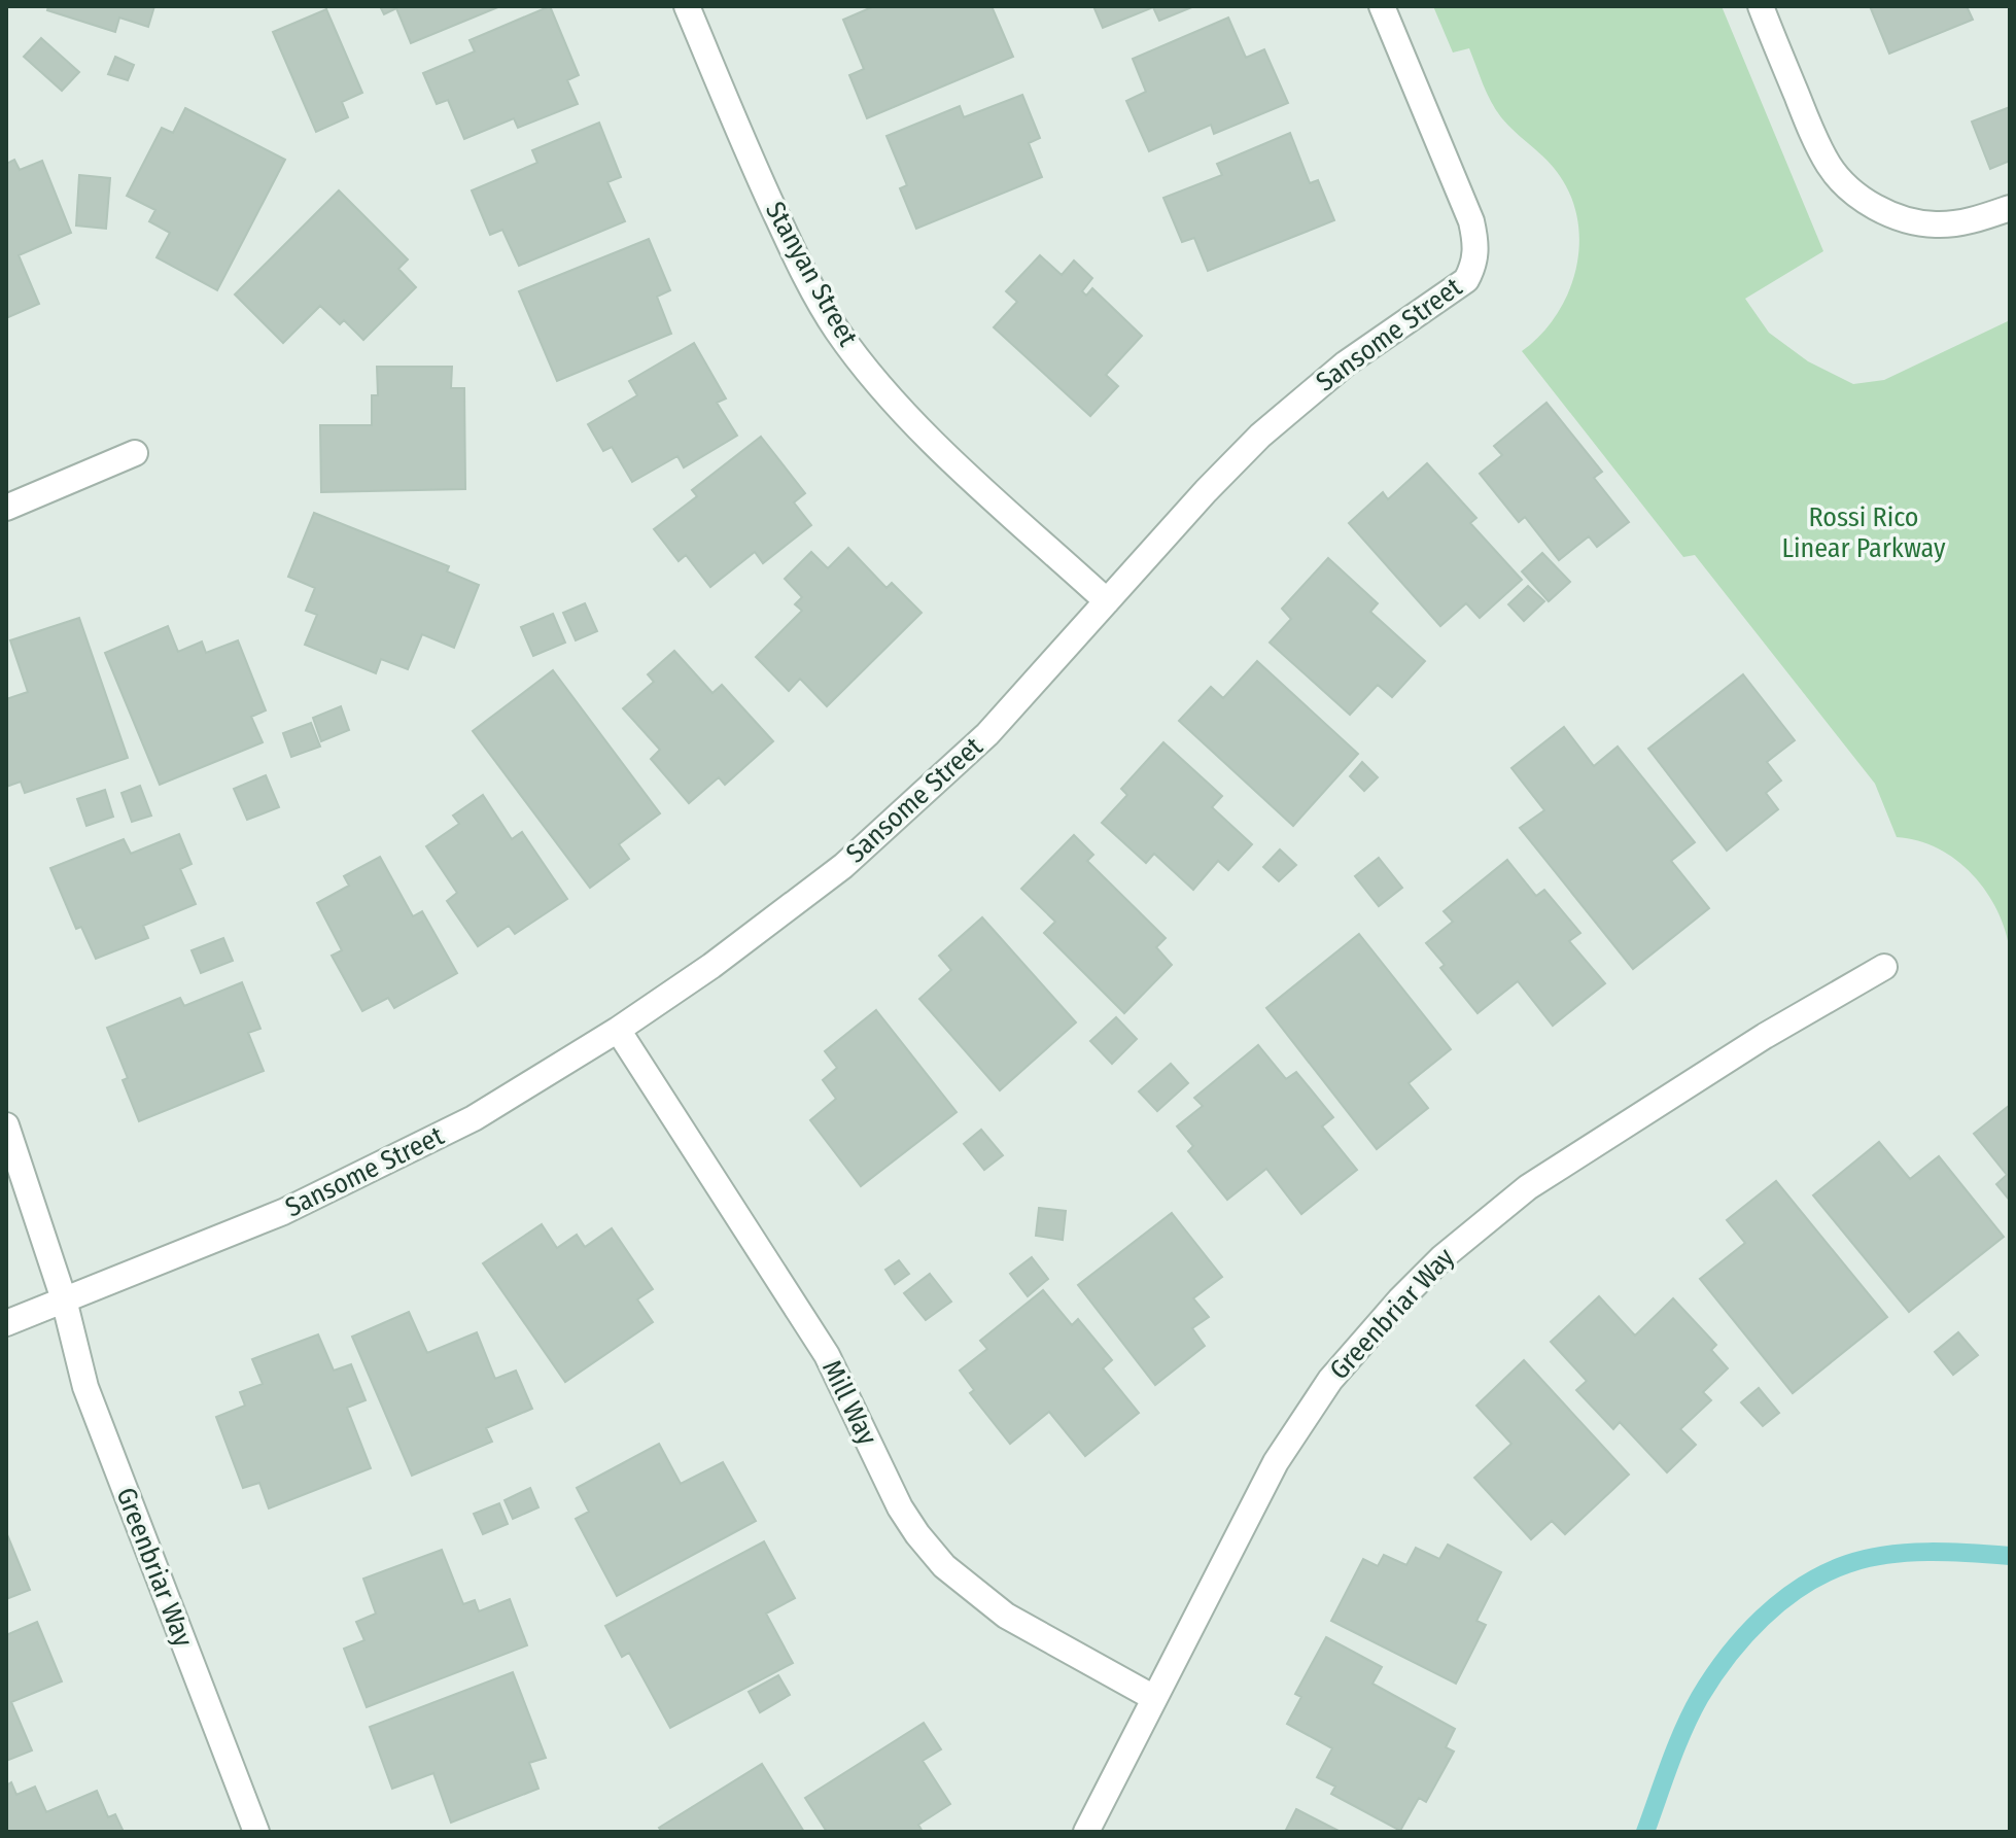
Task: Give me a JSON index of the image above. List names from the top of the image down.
{
  "streets": {
    "street": [
      "Stanyan Street",
      "Sansome Street",
      "Greenbriar Way",
      "Mill Way"
    ]
  },
  "crossings": [
    ["Stanyan Street", "Sansome Street"],
    ["Sansome Street", "Greenbriar Way"],
    ["Sansome Street", "Mill Way"],
    ["Greenbriar Way", "Mill Way"]
  ],
  "parks": ["Rossi Rico Linear Parkway"]
}
